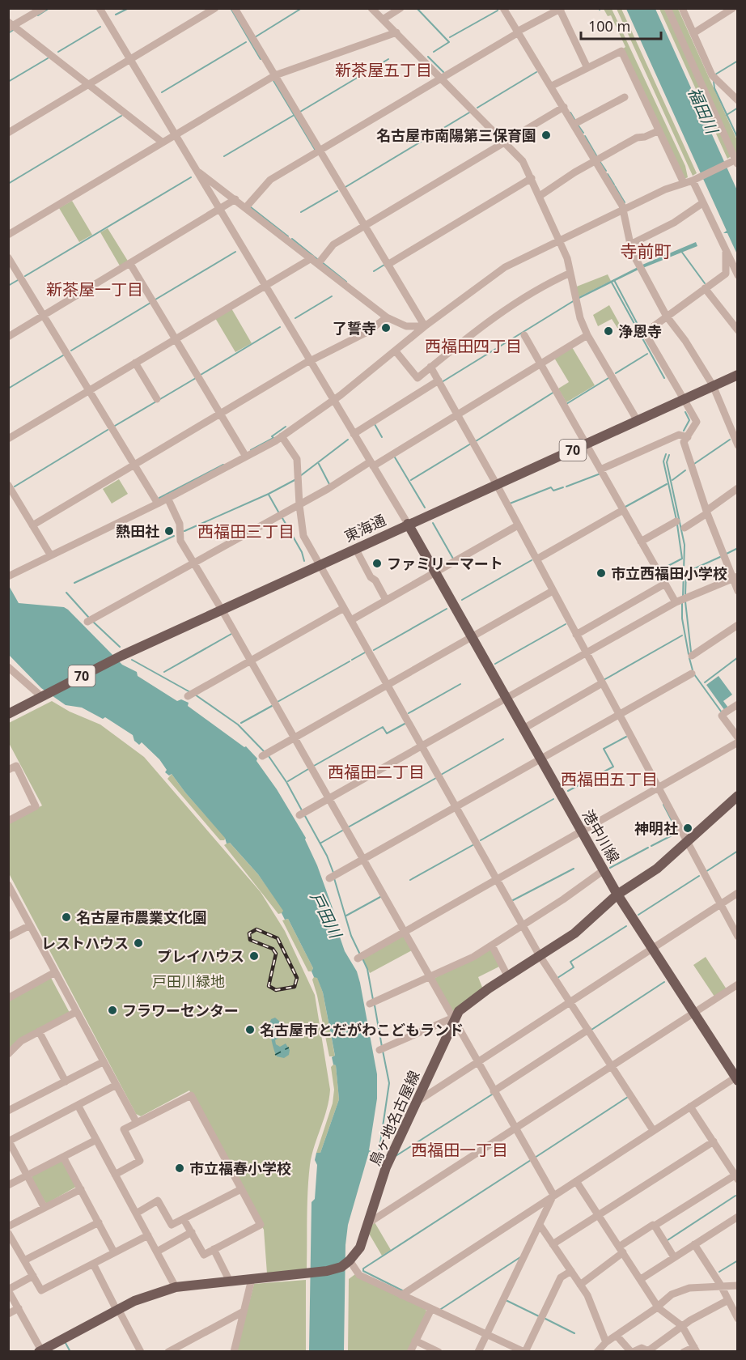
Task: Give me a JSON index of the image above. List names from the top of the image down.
{
  "streets": {
    "main road": [
      "70",
      "東海通",
      "港中川線",
      "鳥ヶ地名古屋線"
    ]
  },
  "crossings": [
    ["東海通", "港中川線"],
    ["港中川線", "鳥ヶ地名古屋線"]
  ],
  "districts": [
    "新茶屋五丁目",
    "寺前町",
    "新茶屋一丁目",
    "西福田四丁目",
    "西福田三丁目",
    "西福田二丁目",
    "西福田五丁目",
    "西福田一丁目"
  ],
  "water": ["福田川", "戸田川"],
  "parks": ["戸田川緑地"],
  "places": [
    "名古屋市南陽第三保育園",
    "了誓寺",
    "浄恩寺",
    "熱田社",
    "ファミリーマート",
    "市立西福田小学校",
    "神明社",
    "名古屋市農業文化園",
    "レストハウス",
    "プレイハウス",
    "フラワーセンター",
    "名古屋市とだがわこどもランド",
    "市立福春小学校"
  ],
  "scale_bar": "100 m"
}
